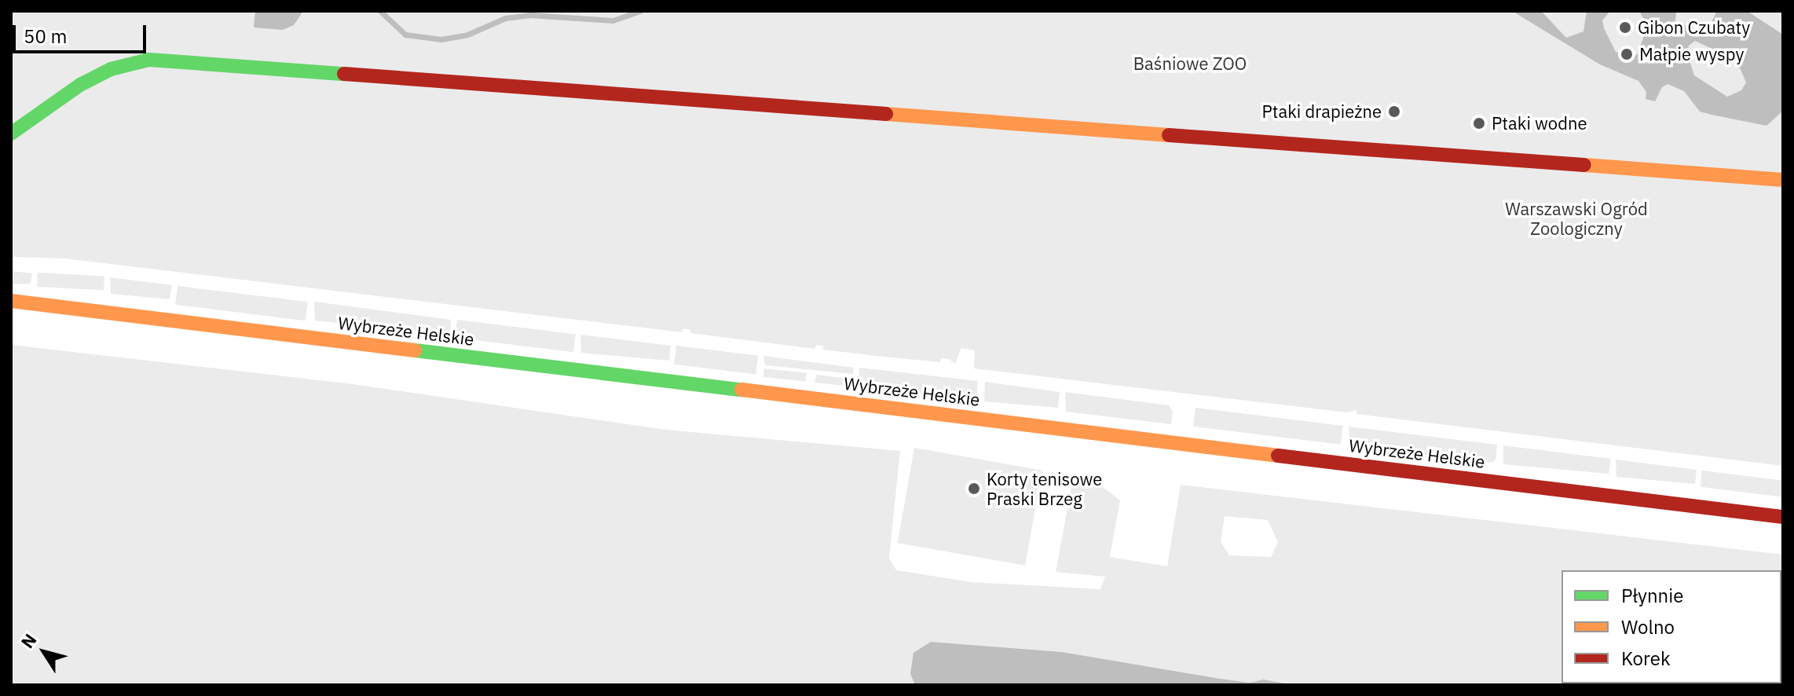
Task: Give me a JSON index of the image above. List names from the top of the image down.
{
  "streets": {
    "main road": ["Wybrzeże Helskie"]
  },
  "parks": ["Baśniowe ZOO", "Warszawski Ogród Zoologiczny"],
  "places": [
    "Gibon Czubaty",
    "Małpie wyspy",
    "Ptaki drapieżne",
    "Ptaki wodne",
    "Korty tenisowe Praski Brzeg"
  ],
  "legend": ["Płynnie", "Wolno", "Korek"],
  "scale_bar": "50 m",
  "north": "top left"
}
